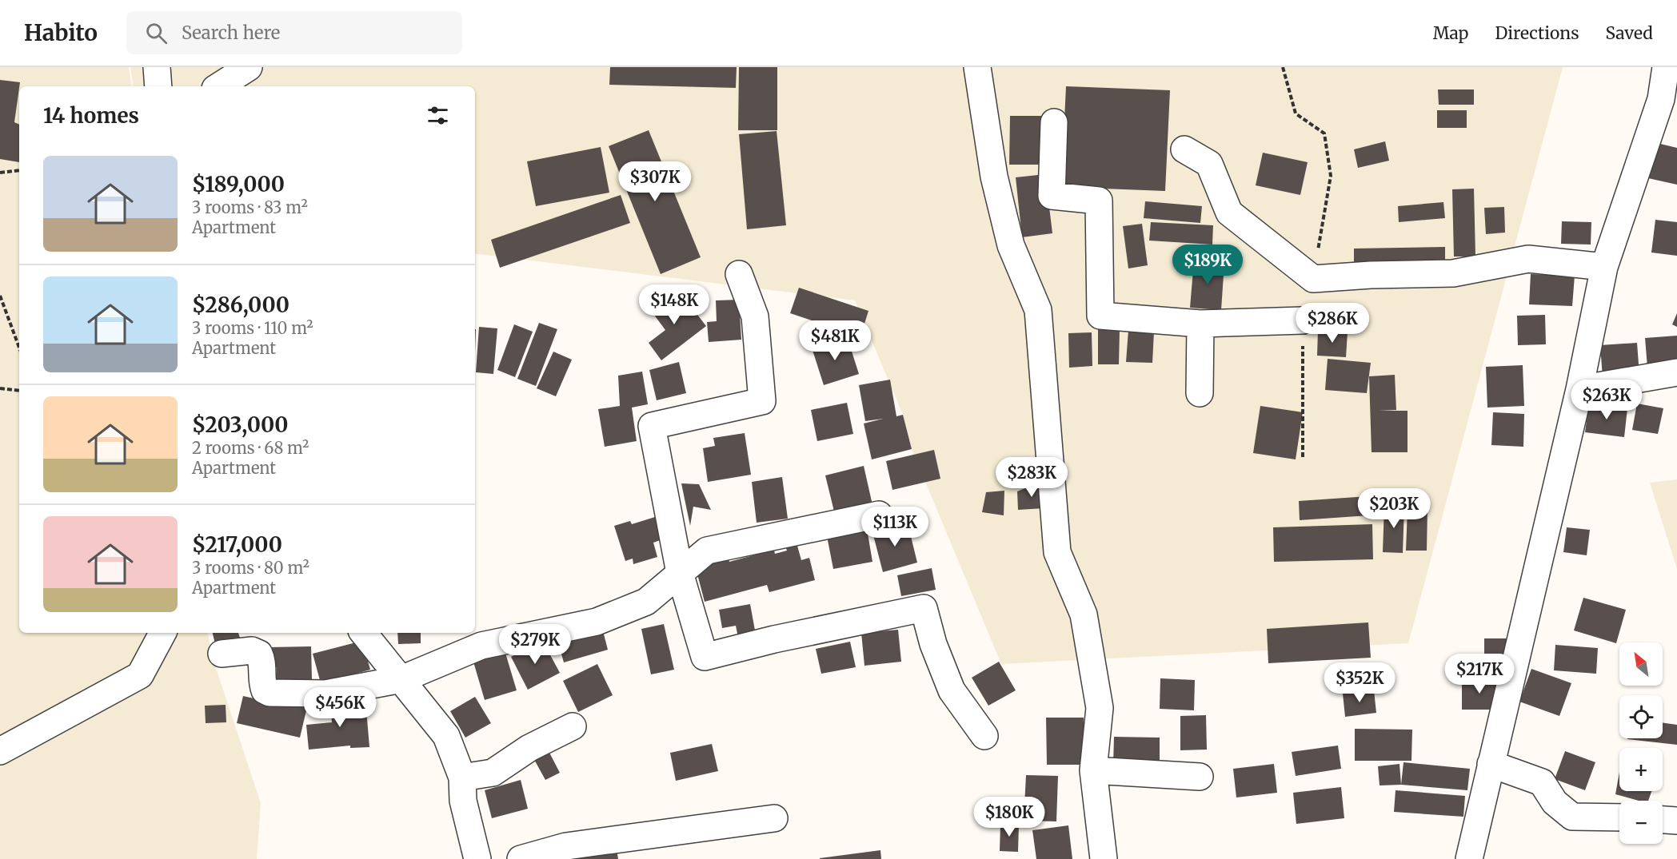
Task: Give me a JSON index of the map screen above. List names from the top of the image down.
{
  "north": "top left",
  "page": {
    "header": "Habito",
    "search": "Search here",
    "nav": ["Map", "Directions", "Saved"],
    "heading": "14 homes",
    "list": [
      {
        "name": "$189,000",
        "note": "3 rooms · 83 m² · Apartment"
      },
      {
        "name": "$286,000",
        "note": "3 rooms · 110 m² · Apartment"
      },
      {
        "name": "$203,000",
        "note": "2 rooms · 68 m² · Apartment"
      },
      {
        "name": "$217,000",
        "note": "3 rooms · 80 m² · Apartment"
      }
    ],
    "price": [
      "$307K",
      "$189K",
      "$148K",
      "$286K",
      "$481K",
      "$263K",
      "$283K",
      "$203K",
      "$113K",
      "$279K",
      "$217K",
      "$352K",
      "$456K",
      "$180K"
    ],
    "map_buttons": ["+", "−"]
  }
}
